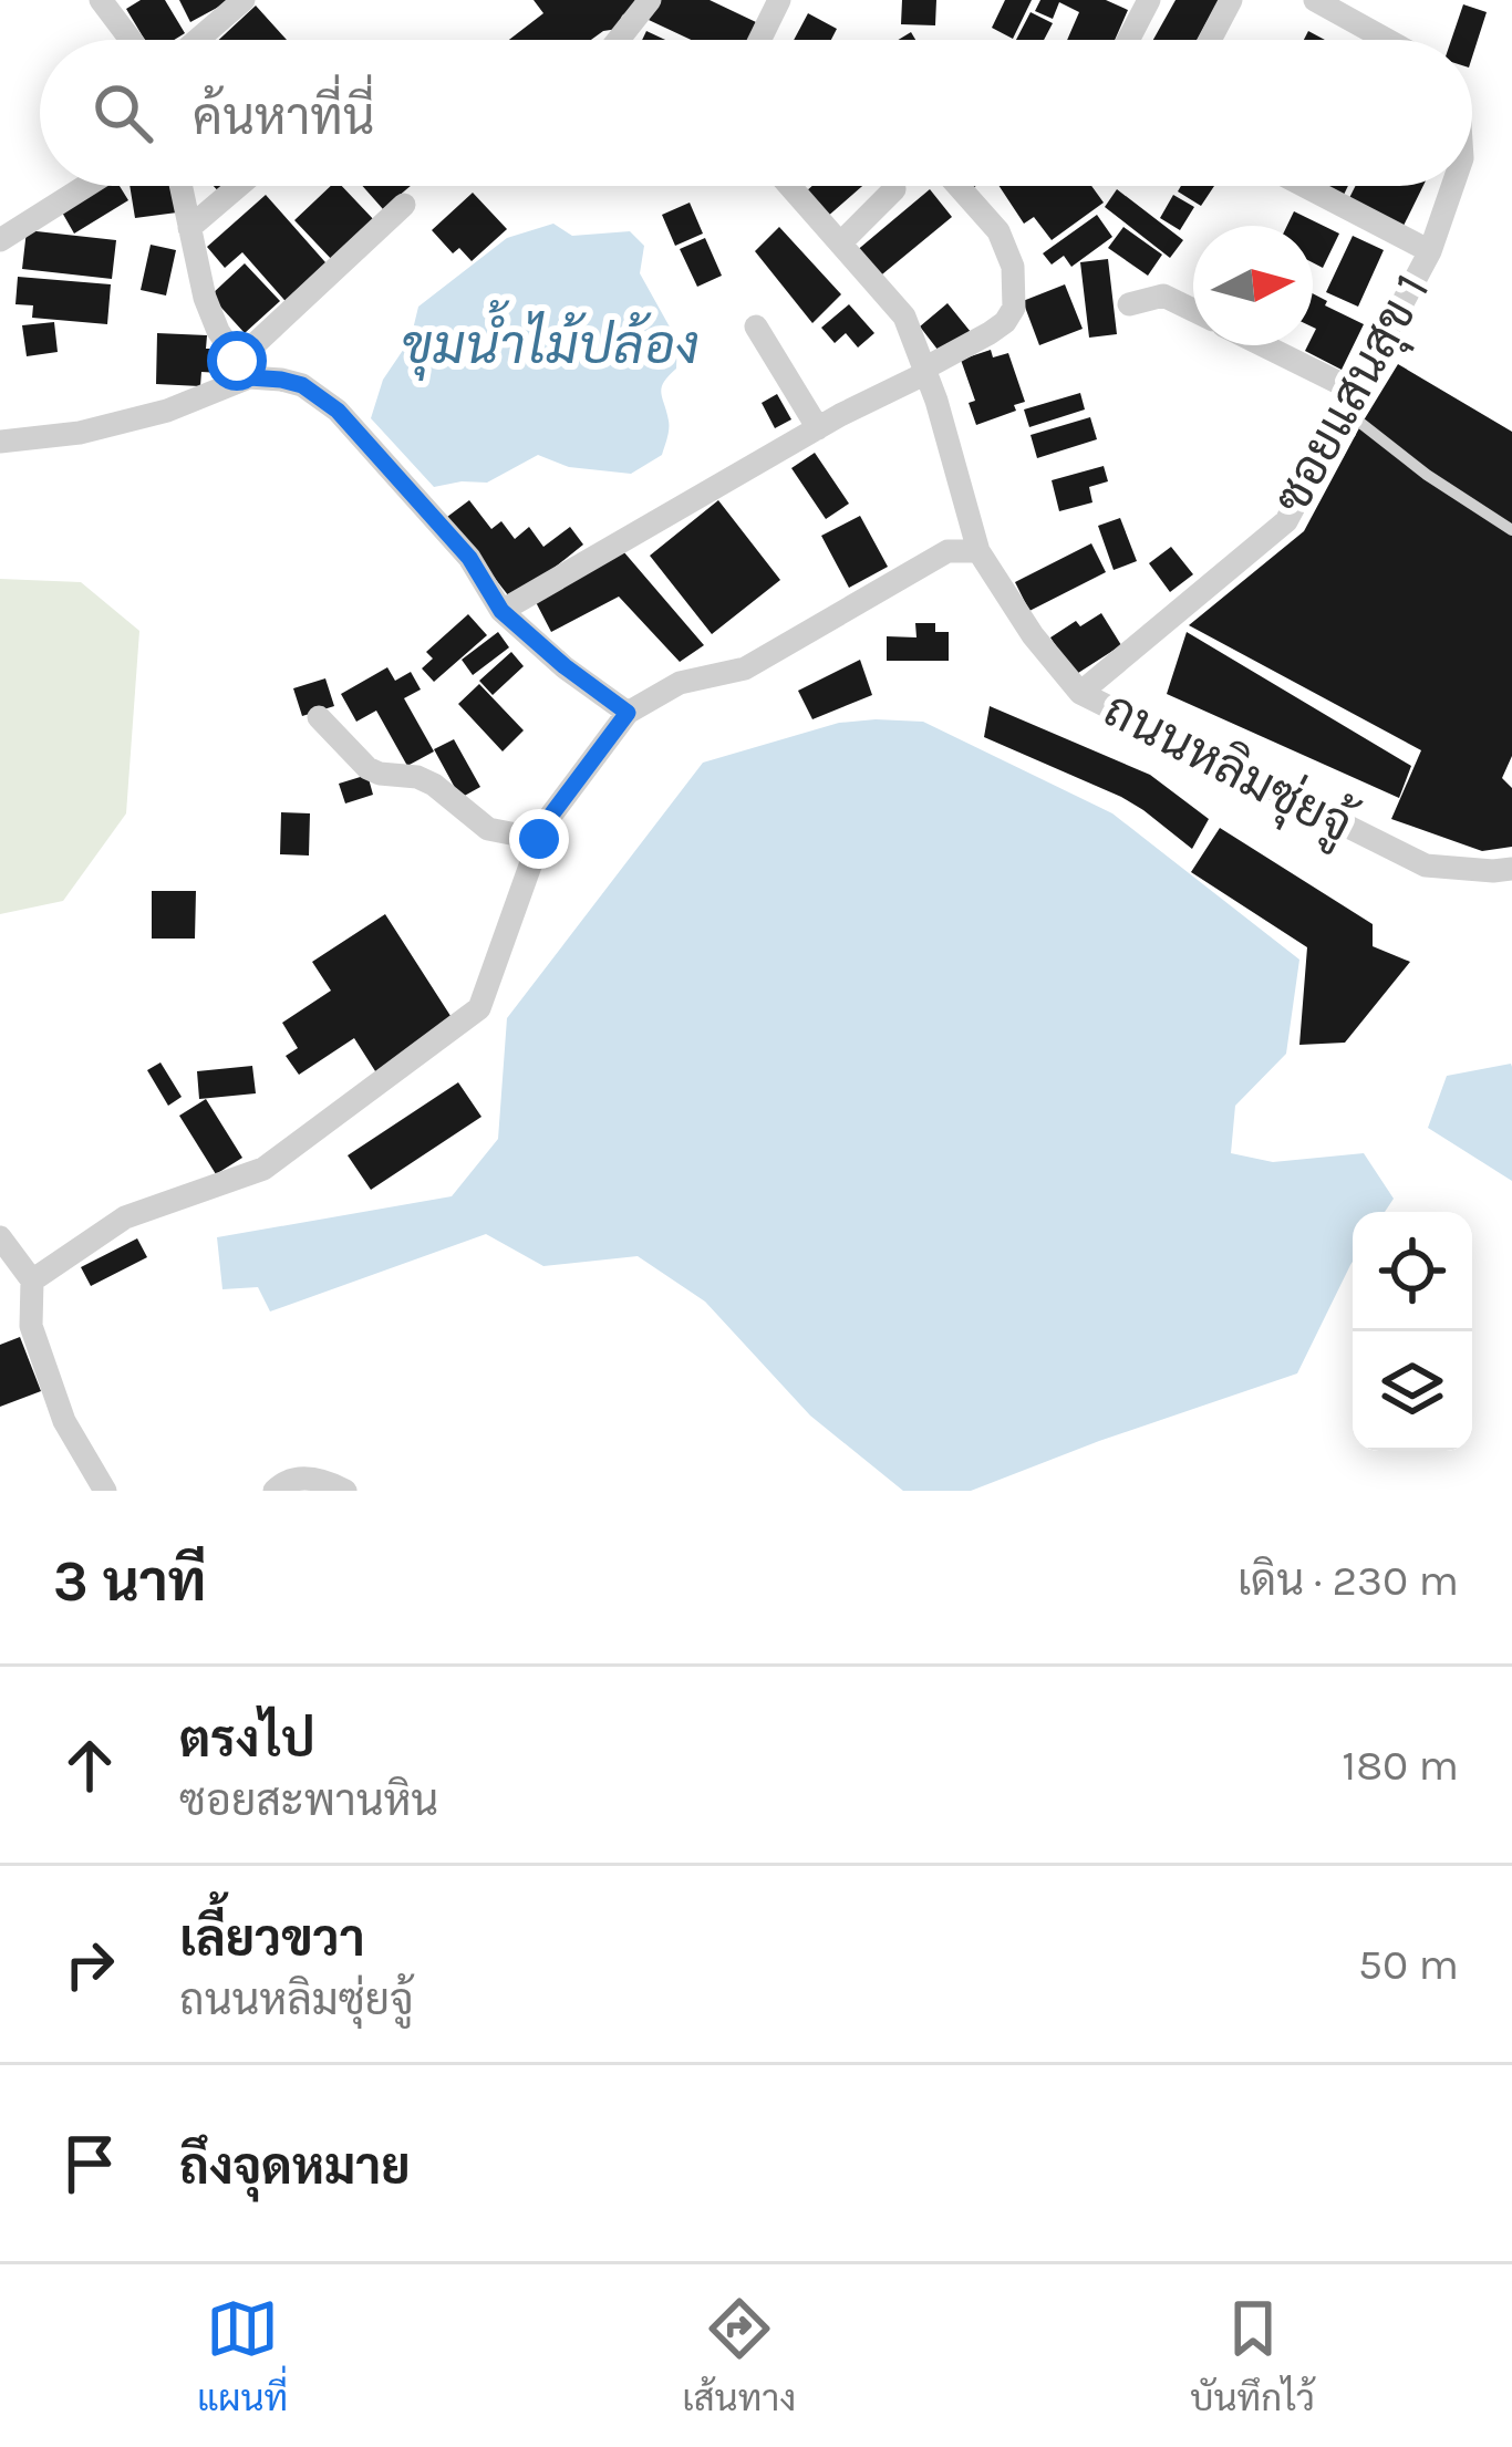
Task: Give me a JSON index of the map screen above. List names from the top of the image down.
{
  "streets": {
    "street": ["ซอยแสนสุข 1", "ถนนหลิมซุ่ยจู้"]
  },
  "crossings": [
    ["ซอยแสนสุข 1", "ถนนหลิมซุ่ยจู้"]
  ],
  "water": ["ขุมน้ำไม้ปล้อง"],
  "north": "right",
  "page": {
    "search": "ค้นหาที่นี่",
    "heading": ["3 นาที", "เดิน · 230 m"],
    "list": [
      ["ตรงไป", "ซอยสะพานหิน", "180 m"],
      ["เลี้ยวขวา", "ถนนหลิมซุ่ยจู้", "50 m"],
      "ถึงจุดหมาย"
    ],
    "nav": ["แผนที่", "เส้นทาง", "บันทึกไว้"]
  }
}
